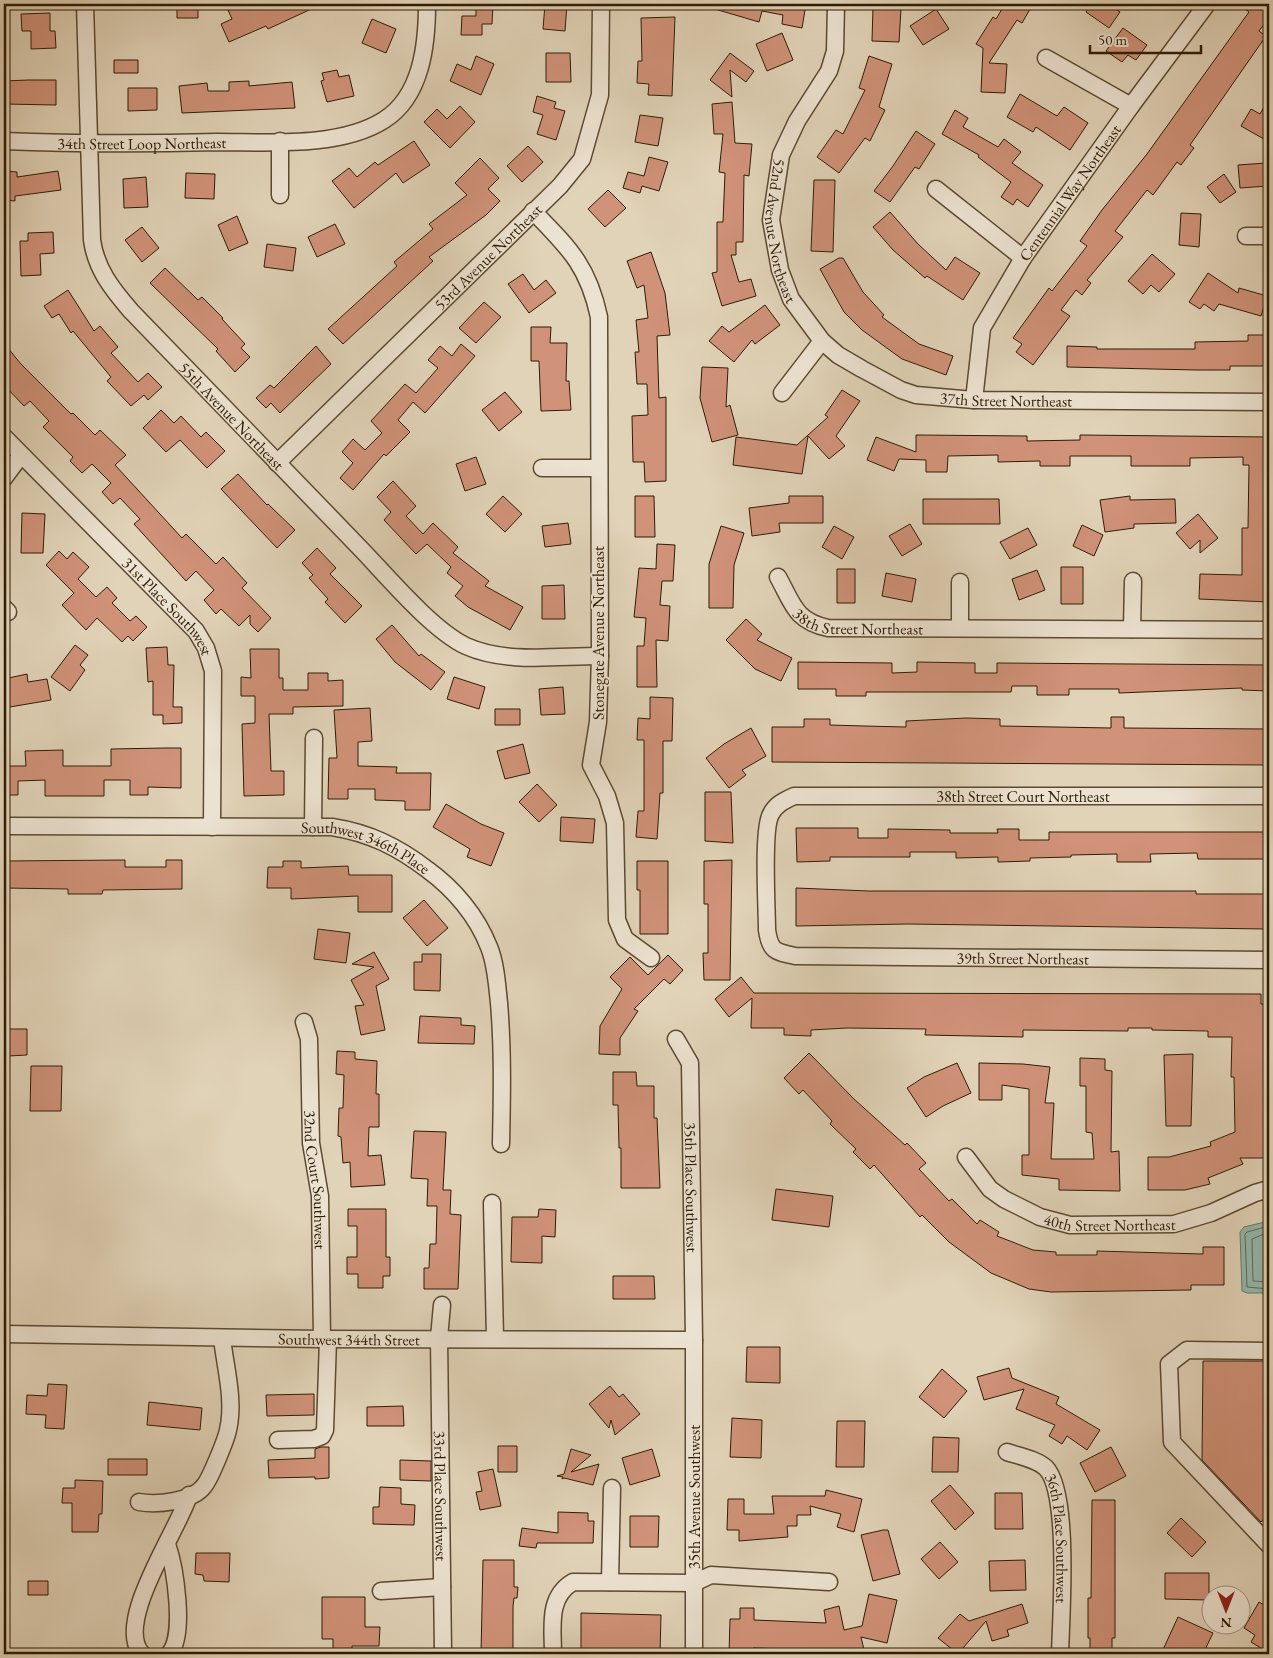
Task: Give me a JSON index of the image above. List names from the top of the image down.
{
  "streets": {
    "street": [
      "34th Street Loop Northeast",
      "Centennial Way Northeast",
      "52nd Avenue Northeast",
      "53rd Avenue Northeast",
      "37th Street Northeast",
      "55th Avenue Northeast",
      "31st Place Southwest",
      "38th Street Northeast",
      "Stonegate Avenue Northeast",
      "38th Street Court Northeast",
      "Southwest 346th Place",
      "39th Street Northeast",
      "32nd Court Southwest",
      "35th Place Southwest",
      "40th Street Northeast",
      "Southwest 344th Street",
      "33rd Place Southwest",
      "35th Avenue Southwest",
      "36th Place Southwest"
    ]
  },
  "crossings": [
    ["34th Street Loop Northeast", "55th Avenue Northeast"],
    ["Centennial Way Northeast", "37th Street Northeast"],
    ["52nd Avenue Northeast", "37th Street Northeast"],
    ["53rd Avenue Northeast", "55th Avenue Northeast"],
    ["53rd Avenue Northeast", "Stonegate Avenue Northeast"],
    ["55th Avenue Northeast", "Stonegate Avenue Northeast"],
    ["31st Place Southwest", "Southwest 346th Place"],
    ["38th Street Court Northeast", "39th Street Northeast"],
    ["32nd Court Southwest", "Southwest 344th Street"],
    ["35th Place Southwest", "Southwest 344th Street"],
    ["35th Place Southwest", "35th Avenue Southwest"],
    ["Southwest 344th Street", "33rd Place Southwest"],
    ["Southwest 344th Street", "35th Avenue Southwest"]
  ],
  "scale_bar": "50 m",
  "north": "bottom"
}
